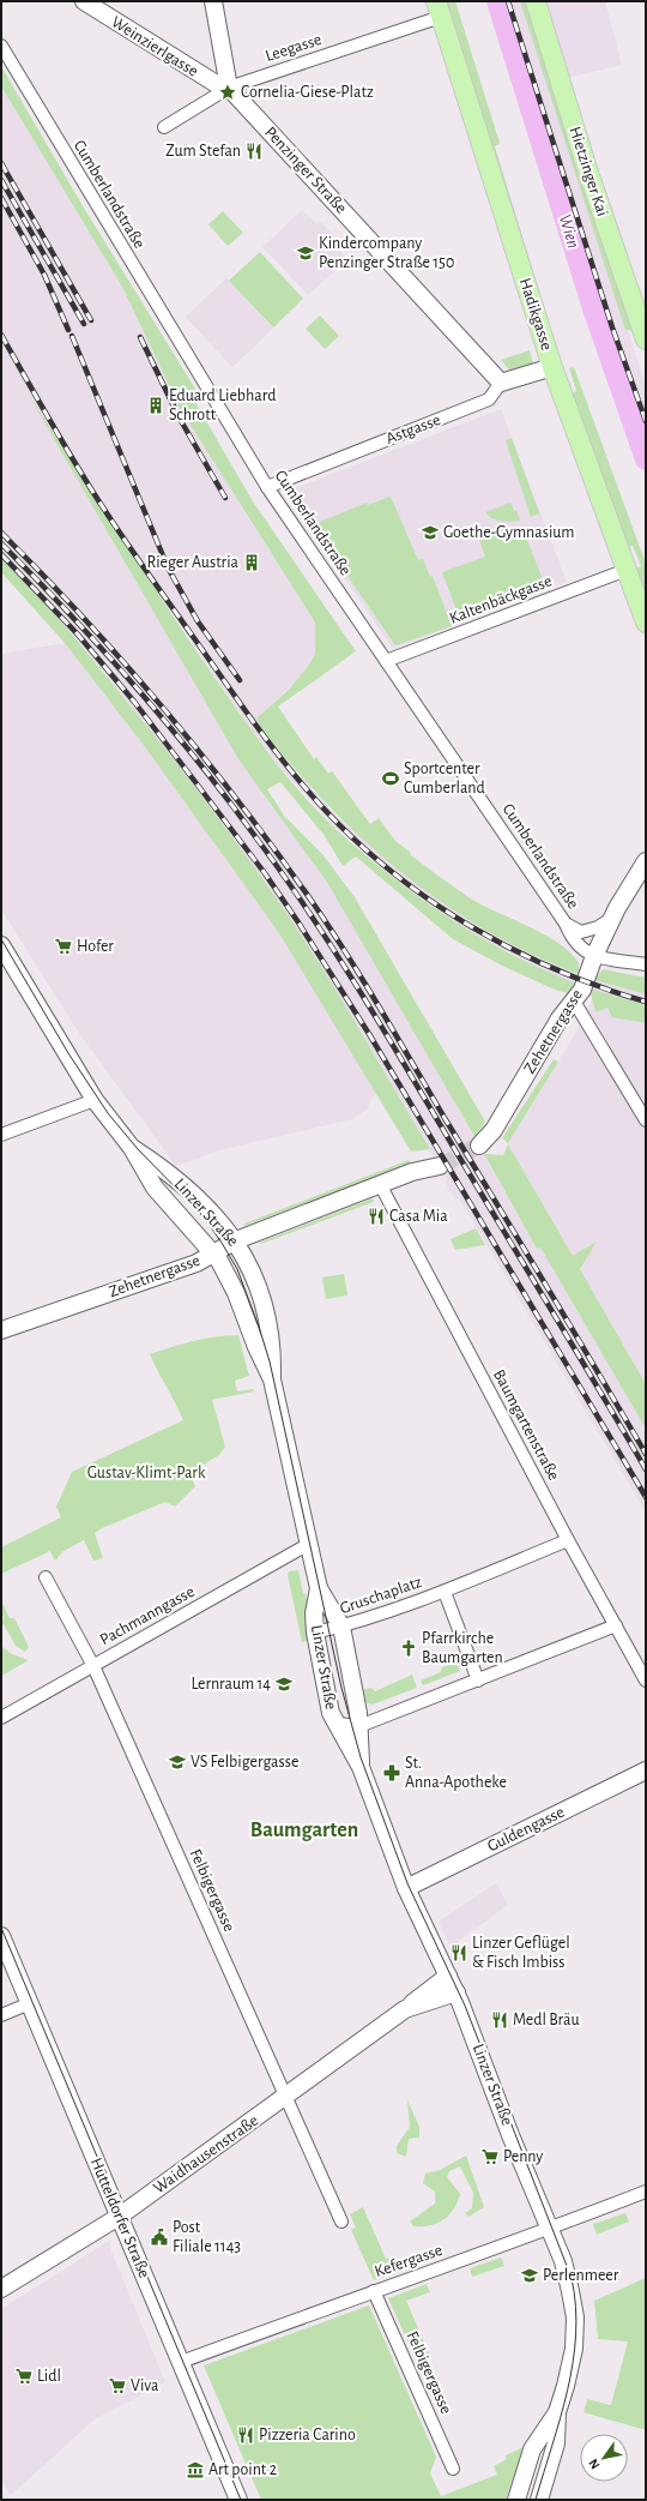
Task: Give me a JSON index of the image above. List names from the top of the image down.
{
  "streets": {
    "main road": [
      "Weinzierlgasse",
      "Penzinger Straße",
      "Hietzinger Kai",
      "Hadikgasse",
      "Zehetnergasse",
      "Linzer Straße",
      "Guldengasse",
      "Waidhausenstraße",
      "Hütteldorfer Straße"
    ],
    "street": [
      "Leegasse",
      "Cumberlandstraße",
      "Astgasse",
      "Kaltenbäckgasse",
      "Baumgartenstraße",
      "Gruschaplatz",
      "Pachmanngasse",
      "Felbigergasse",
      "Kefergasse"
    ]
  },
  "crossings": [
    ["Weinzierlgasse", "Leegasse"],
    ["Weinzierlgasse", "Penzinger Straße"],
    ["Leegasse", "Penzinger Straße"],
    ["Leegasse", "Hadikgasse"],
    ["Penzinger Straße", "Astgasse"],
    ["Cumberlandstraße", "Astgasse"],
    ["Cumberlandstraße", "Kaltenbäckgasse"],
    ["Cumberlandstraße", "Zehetnergasse"],
    ["Hadikgasse", "Kaltenbäckgasse"],
    ["Zehetnergasse", "Linzer Straße"],
    ["Zehetnergasse", "Baumgartenstraße"],
    ["Linzer Straße", "Gruschaplatz"],
    ["Linzer Straße", "Pachmanngasse"],
    ["Linzer Straße", "Guldengasse"],
    ["Linzer Straße", "Waidhausenstraße"],
    ["Linzer Straße", "Kefergasse"],
    ["Pachmanngasse", "Felbigergasse"],
    ["Felbigergasse", "Waidhausenstraße"],
    ["Felbigergasse", "Kefergasse"],
    ["Waidhausenstraße", "Hütteldorfer Straße"],
    ["Hütteldorfer Straße", "Kefergasse"]
  ],
  "districts": ["Baumgarten"],
  "water": ["Wien"],
  "parks": ["Gustav-Klimt-Park"],
  "places": {
    "place": ["Cornelia-Giese-Platz"],
    "restaurant": [
      "Zum Stefan",
      "Casa Mia",
      "Linzer Geflügel & Fisch Imbiss",
      "Medl Bräu",
      "Pizzeria Carino"
    ],
    "school or university": [
      "Kindercompany Penzinger Straße 150",
      "Goethe-Gymnasium",
      "Lernraum 14",
      "VS Felbigergasse",
      "Perlenmeer"
    ],
    "building": ["Eduard Liebhard Schrott", "Rieger Austria"],
    "sports": ["Sportcenter Cumberland"],
    "supermarket": [
      "Hofer",
      "Penny",
      "Lidl",
      "Viva"
    ],
    "church": ["Pfarrkirche Baumgarten"],
    "pharmacy": ["St. Anna-Apotheke"],
    "public building": ["Post Filiale 1143"],
    "museum": ["Art point 2"]
  },
  "north": "bottom left"
}
